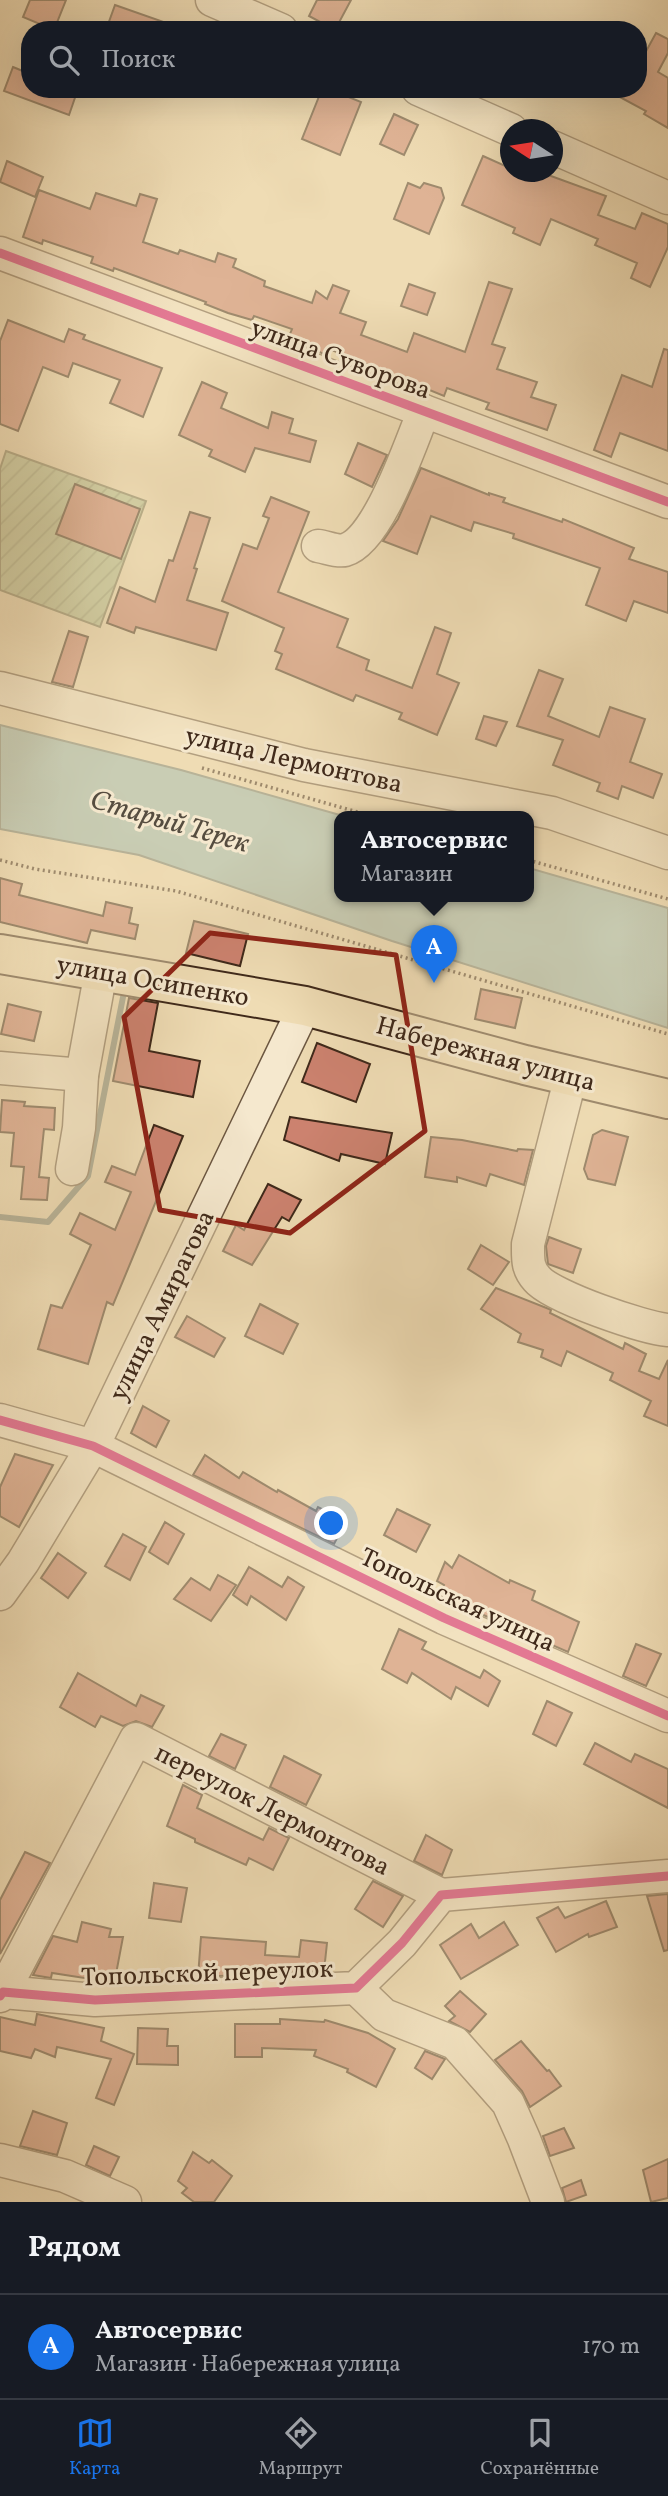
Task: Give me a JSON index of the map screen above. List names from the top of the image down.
{
  "streets": {
    "main road": ["улица Осипенко", "Набережная улица"],
    "street": [
      "улица Суворова",
      "улица Лермонтова",
      "улица Амирагова",
      "Топольская улица",
      "переулок Лермонтова",
      "Топольской переулок"
    ]
  },
  "crossings": [
    ["улица Осипенко", "Набережная улица"],
    ["улица Осипенко", "улица Амирагова"],
    ["Набережная улица", "улица Амирагова"],
    ["улица Амирагова", "Топольская улица"],
    ["переулок Лермонтова", "Топольской переулок"]
  ],
  "water": ["Старый Терек"],
  "north": "left",
  "page": {
    "search": "Поиск",
    "popup": ["Автосервис", "Магазин"],
    "pins": "A",
    "heading": "Рядом",
    "list": [
      {
        "mark": "A",
        "name": "Автосервис",
        "note": "Магазин · Набережная улица",
        "value": "170 m"
      }
    ],
    "nav": ["Карта", "Маршрут", "Сохранённые"]
  }
}
